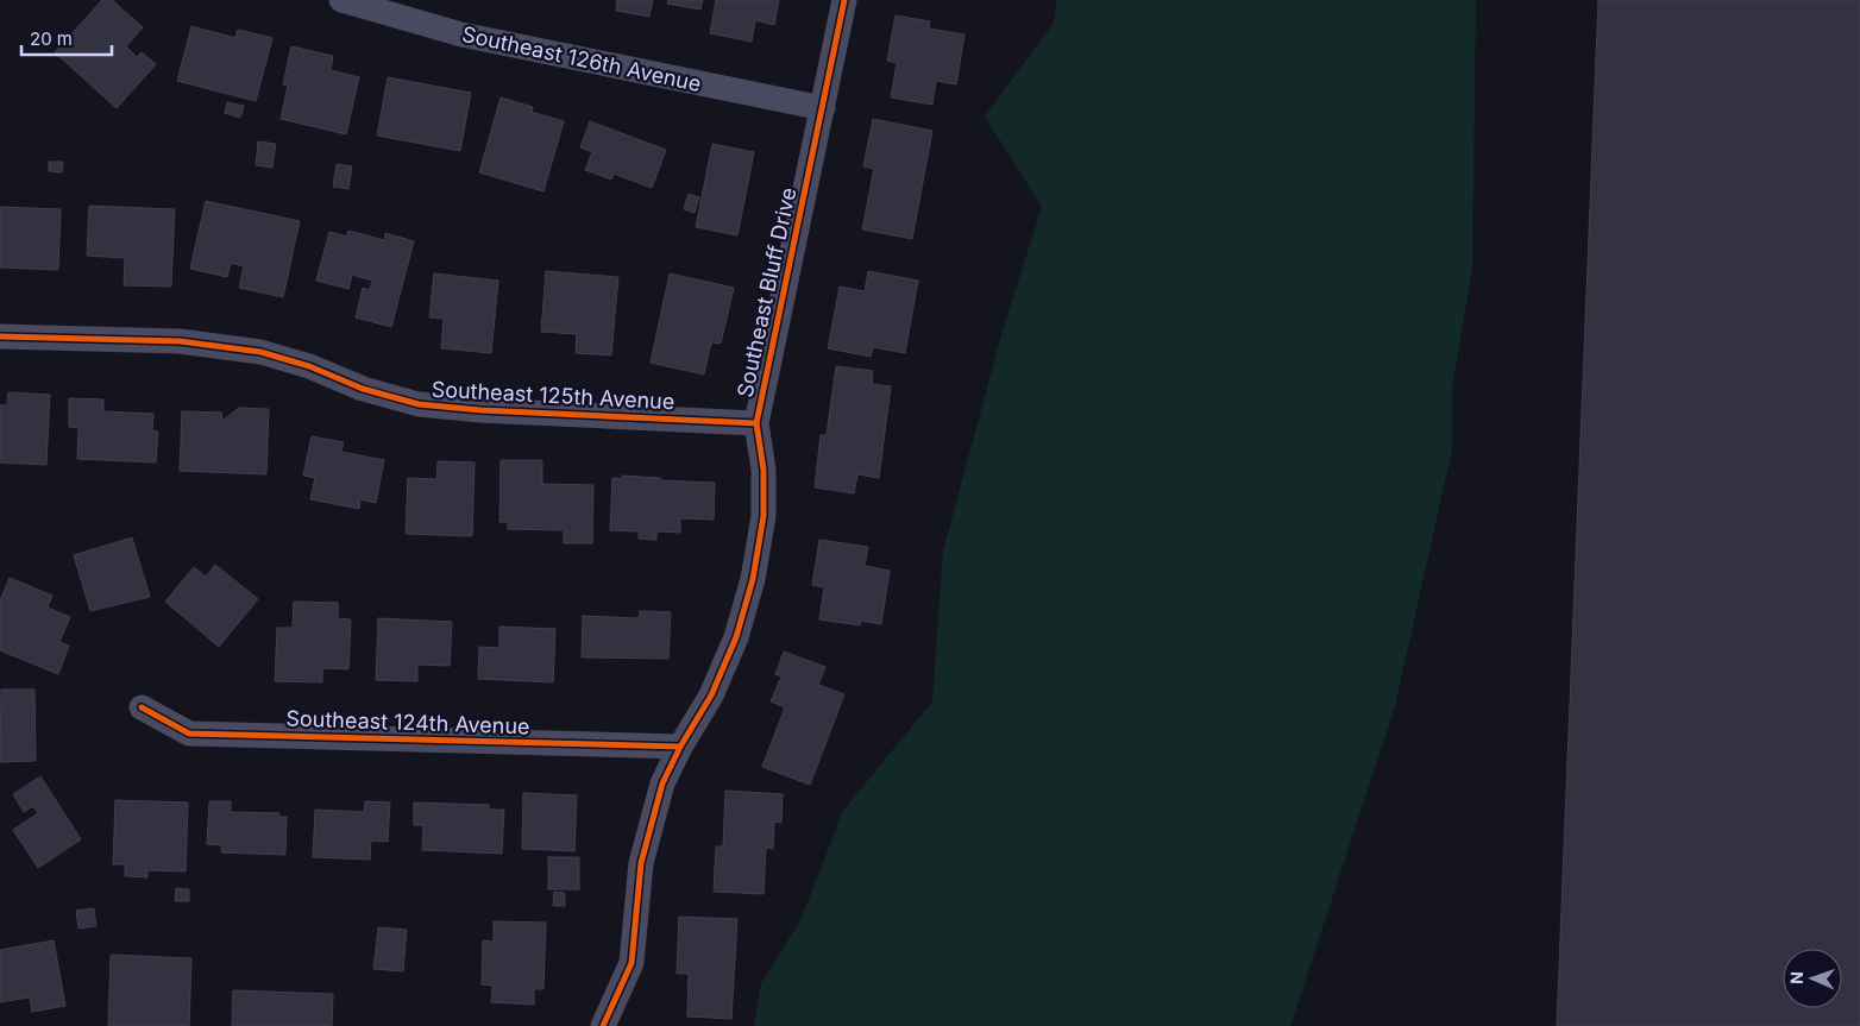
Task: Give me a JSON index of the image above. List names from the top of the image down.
{
  "streets": {
    "street": [
      "Southeast 126th Avenue",
      "Southeast Bluff Drive",
      "Southeast 125th Avenue",
      "Southeast 124th Avenue"
    ]
  },
  "crossings": [
    ["Southeast 126th Avenue", "Southeast Bluff Drive"],
    ["Southeast Bluff Drive", "Southeast 125th Avenue"],
    ["Southeast Bluff Drive", "Southeast 124th Avenue"]
  ],
  "scale_bar": "20 m",
  "north": "left"
}
